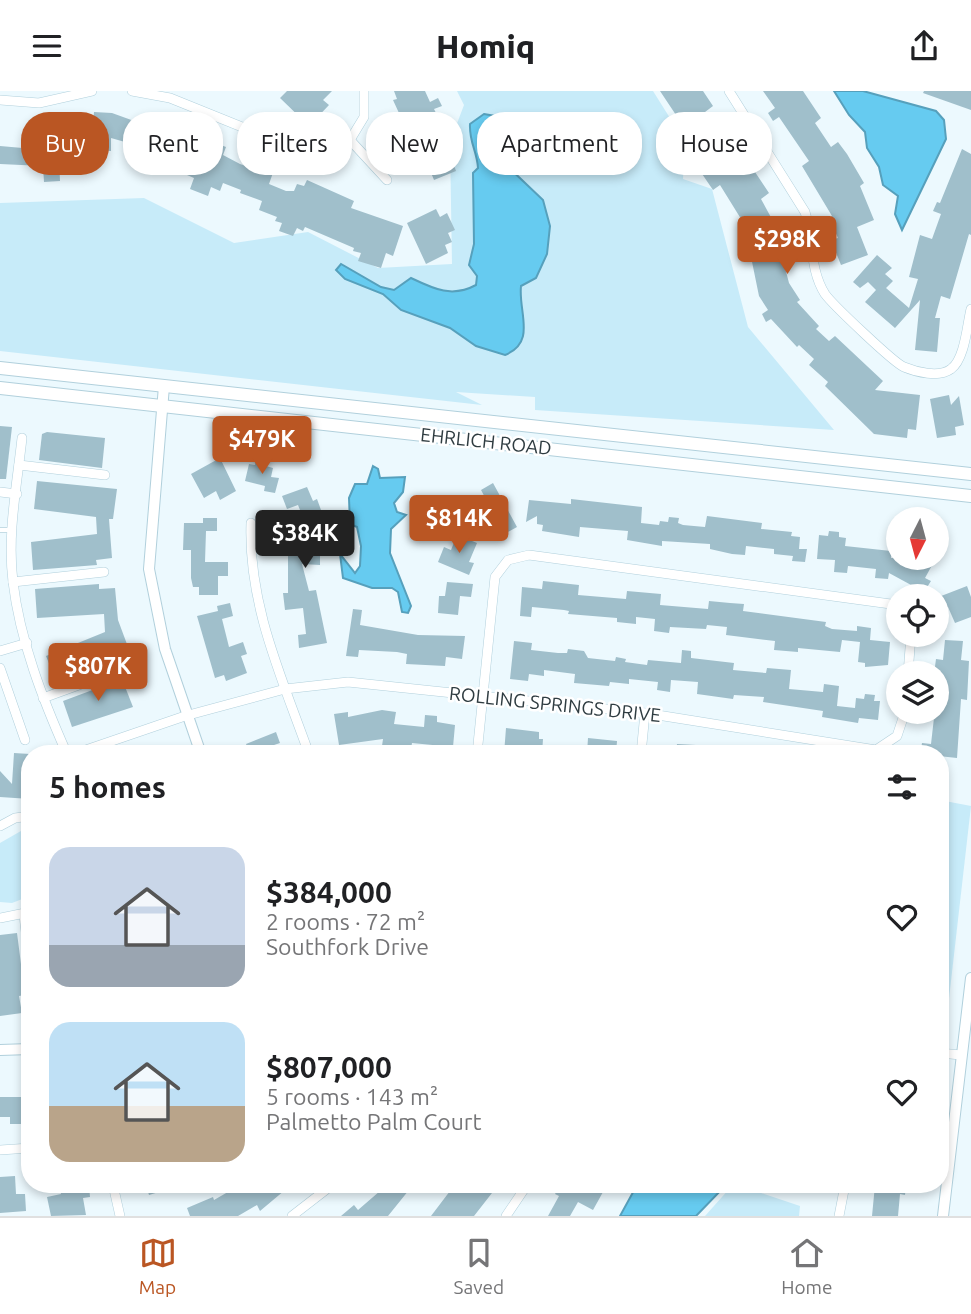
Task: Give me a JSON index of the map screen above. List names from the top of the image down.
{
  "streets": {
    "main road": ["EHRLICH ROAD"],
    "street": ["ROLLING SPRINGS DRIVE"]
  },
  "north": "bottom",
  "page": {
    "header": "Homiq",
    "chip": [
      "Buy",
      "Rent",
      "Filters",
      "New",
      "Apartment",
      "House"
    ],
    "price": [
      "$298K",
      "$479K",
      "$814K",
      "$384K",
      "$807K"
    ],
    "heading": "5 homes",
    "list": [
      {
        "name": "$384,000",
        "note": "2 rooms · 72 m² · Southfork Drive"
      },
      {
        "name": "$807,000",
        "note": "5 rooms · 143 m² · Palmetto Palm Court"
      }
    ],
    "tabs": ["Map", "Saved", "Home"]
  }
}
